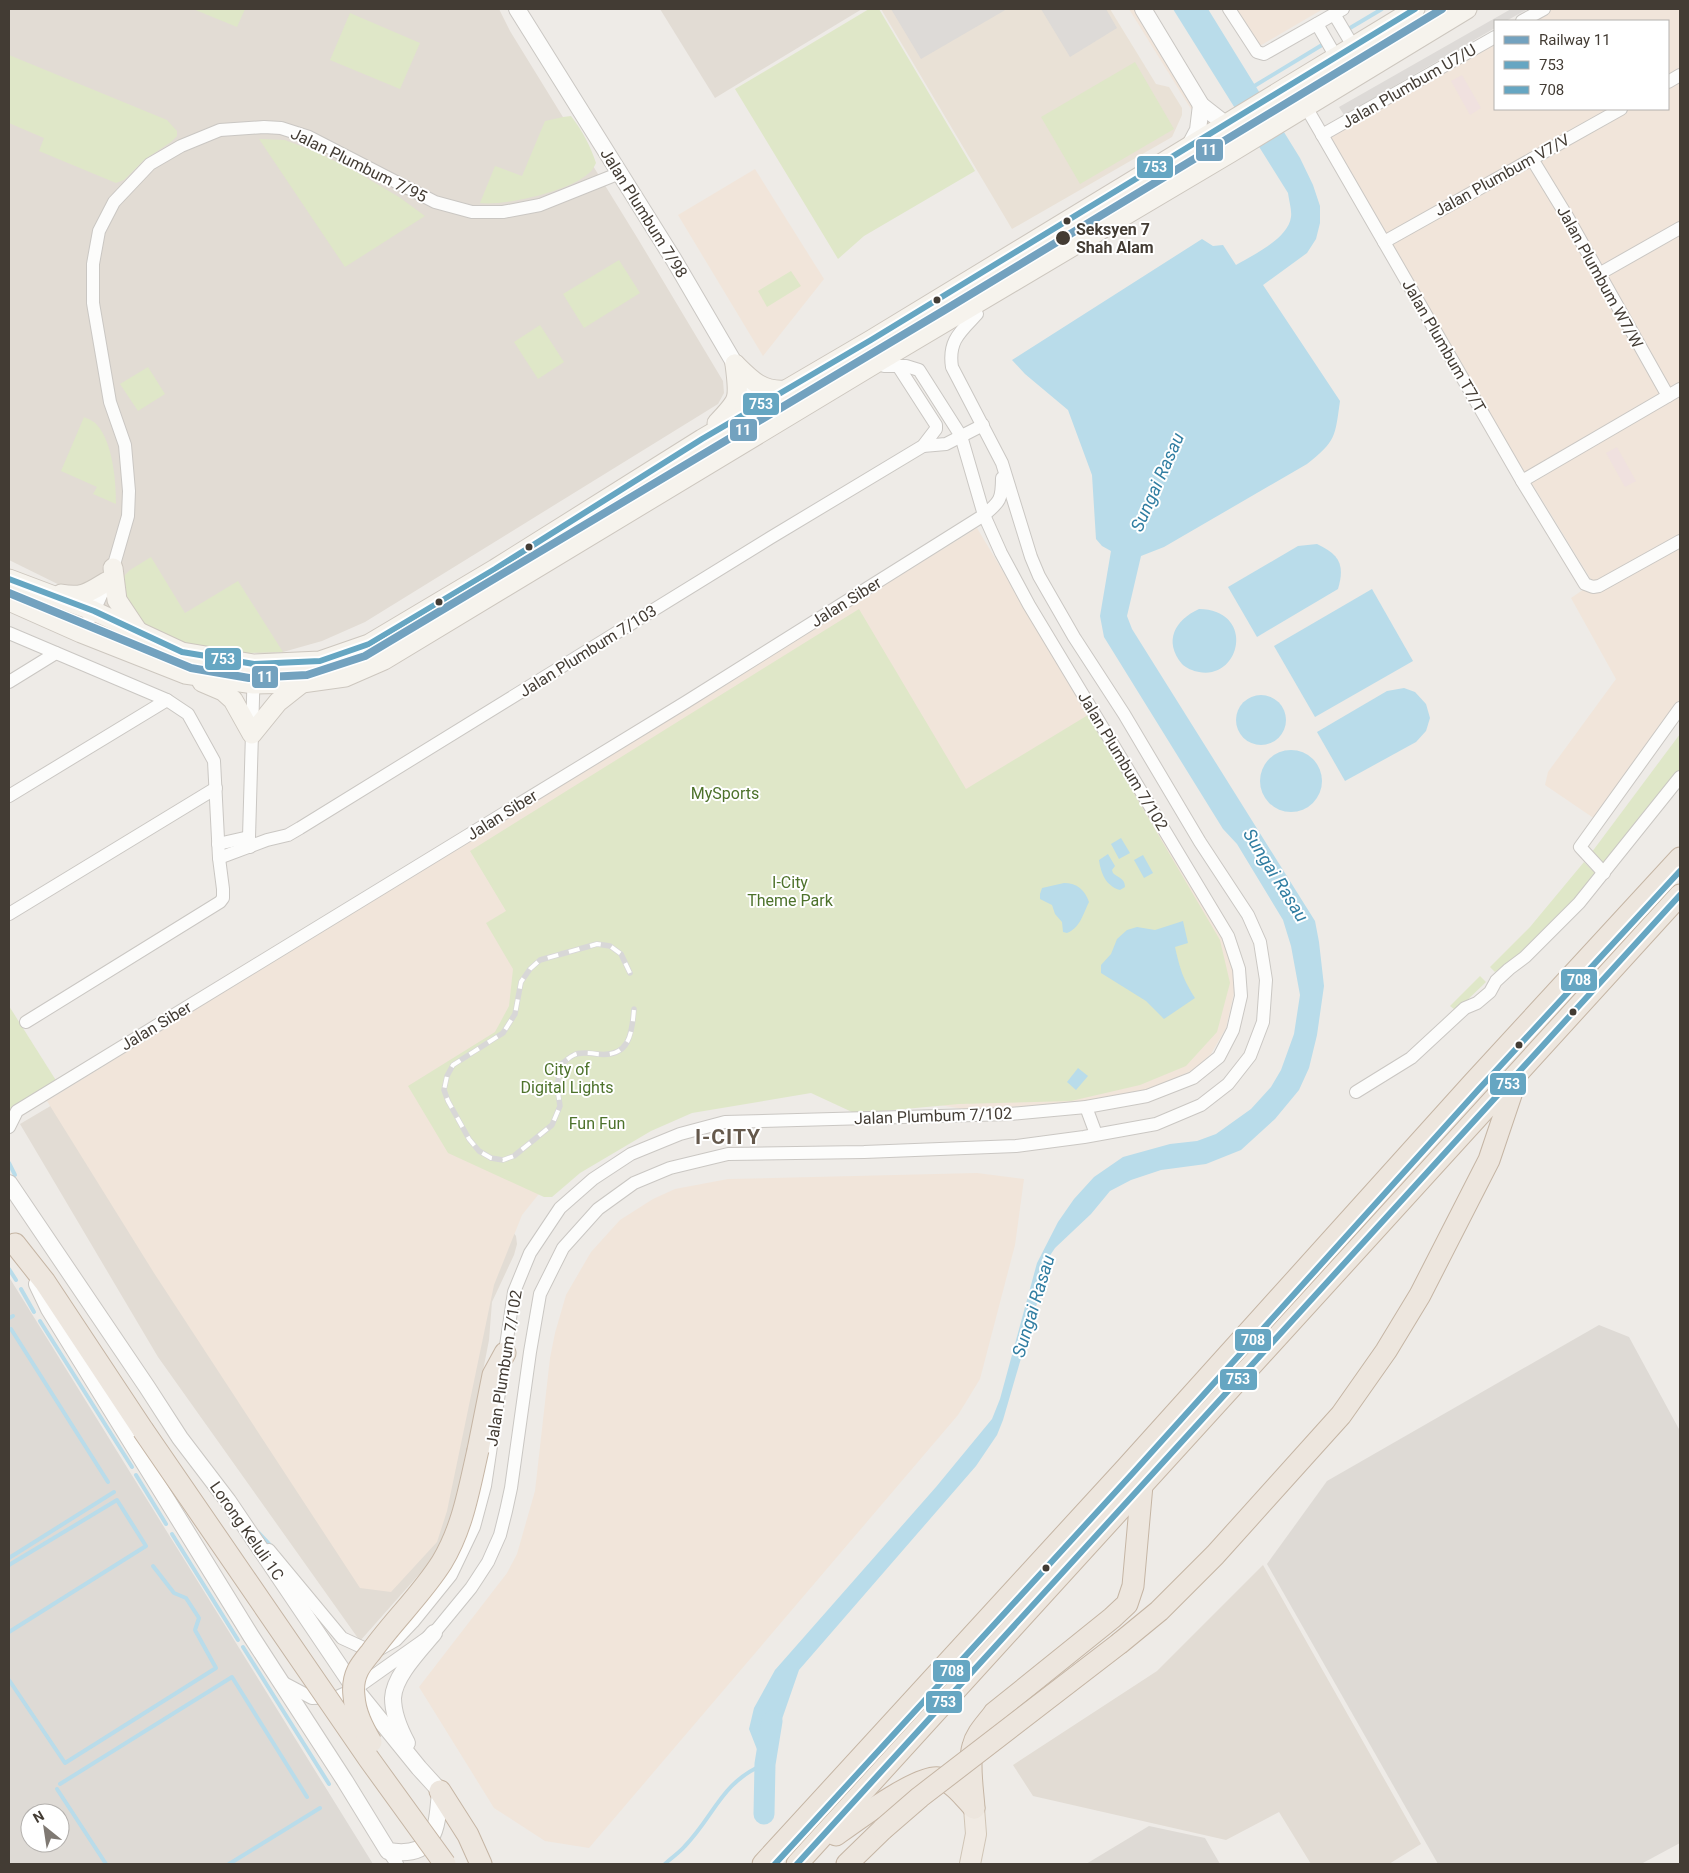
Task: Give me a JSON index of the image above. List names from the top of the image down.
{
  "streets": {
    "street": [
      "Jalan Plumbum U7/U",
      "Jalan Plumbum 7/95",
      "Jalan Plumbum V7/V",
      "Jalan Plumbum 7/98",
      "Jalan Plumbum W7/W",
      "Jalan Plumbum T7/T",
      "Jalan Siber",
      "Jalan Plumbum 7/103",
      "Jalan Plumbum 7/102",
      "Lorong Keluli 1C"
    ]
  },
  "crossings": [
    ["Jalan Plumbum U7/U", "Jalan Plumbum T7/T"],
    ["Jalan Plumbum 7/95", "Jalan Plumbum 7/98"],
    ["Jalan Plumbum V7/V", "Jalan Plumbum W7/W"],
    ["Jalan Plumbum V7/V", "Jalan Plumbum T7/T"],
    ["Jalan Siber", "Jalan Plumbum 7/102"],
    ["Jalan Plumbum 7/102", "Lorong Keluli 1C"]
  ],
  "districts": ["I-CITY"],
  "water": ["Sungai Rasau"],
  "parks": [
    "MySports",
    "I-City Theme Park",
    "City of Digital Lights",
    "Fun Fun"
  ],
  "places": ["Seksyen 7 Shah Alam"],
  "lines": ["rail line 11", "transit line 753", "transit line 708"],
  "legend": ["Railway 11", "753", "708"],
  "north": "top left"
}
